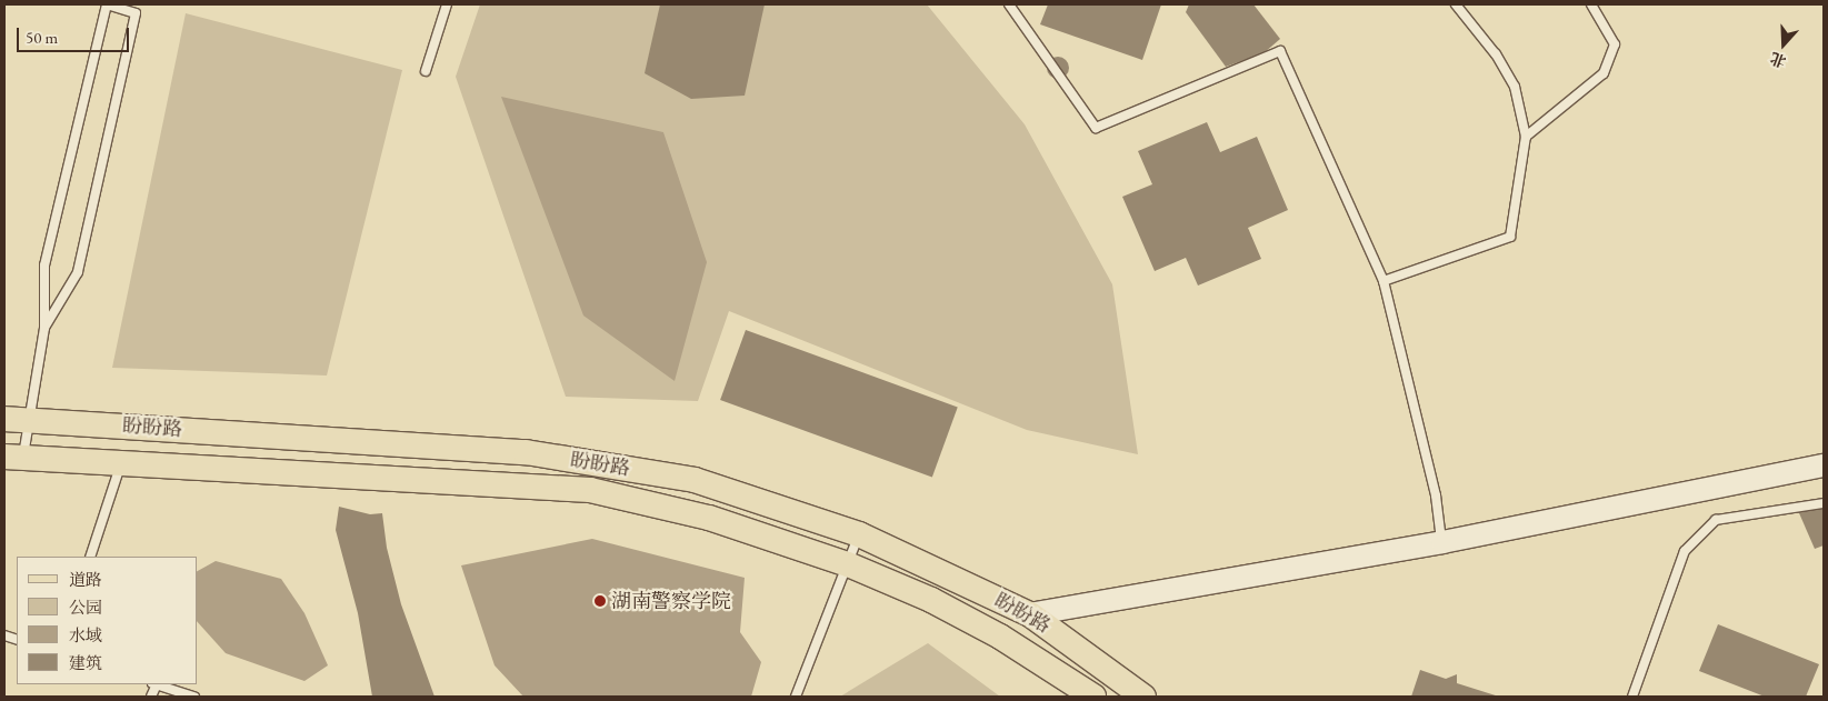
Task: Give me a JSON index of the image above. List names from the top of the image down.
{
  "streets": {
    "main road": ["盼盼路"]
  },
  "places": ["湖南警察学院"],
  "legend": [
    "道路",
    "公园",
    "水域",
    "建筑"
  ],
  "scale_bar": "50 m",
  "north": "bottom"
}
